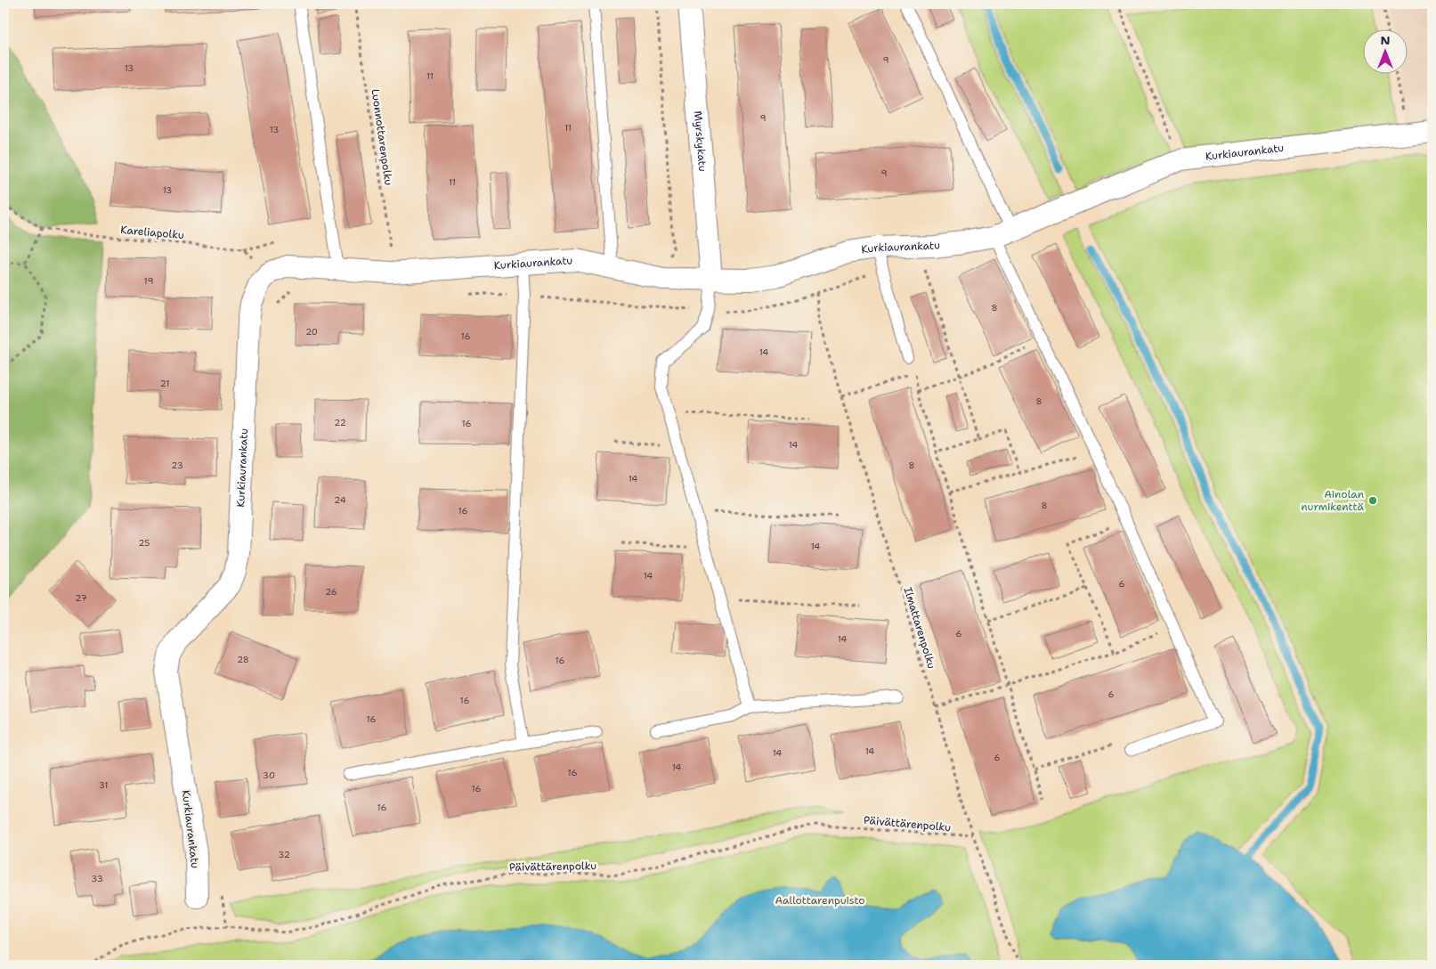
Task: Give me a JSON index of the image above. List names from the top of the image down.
{
  "streets": {
    "street": ["Myrskykatu", "Kurkiaurankatu"],
    "path": [
      "Luonnottarenpolku",
      "Kareliapolku",
      "Ilmattarenpolku",
      "Päivättärenpolku"
    ]
  },
  "crossings": [
    ["Luonnottarenpolku", "Kurkiaurankatu"],
    ["Myrskykatu", "Kurkiaurankatu"],
    ["Ilmattarenpolku", "Päivättärenpolku"]
  ],
  "parks": ["Aallottarenpuisto"],
  "places": ["Ainolan nurmikenttä"],
  "house_numbers": [
    "9",
    "13",
    "11",
    "9",
    "11",
    "13",
    "9",
    "11",
    "13",
    "19",
    "8",
    "20",
    "16",
    "14",
    "21",
    "8",
    "22",
    "16",
    "14",
    "23",
    "8",
    "14",
    "24",
    "8",
    "16",
    "25",
    "14",
    "14",
    "6",
    "26",
    "27",
    "6",
    "14",
    "28",
    "16",
    "6",
    "16",
    "16",
    "14",
    "14",
    "6",
    "14",
    "16",
    "30",
    "31",
    "16",
    "16",
    "32",
    "33"
  ],
  "north": "top"
}
